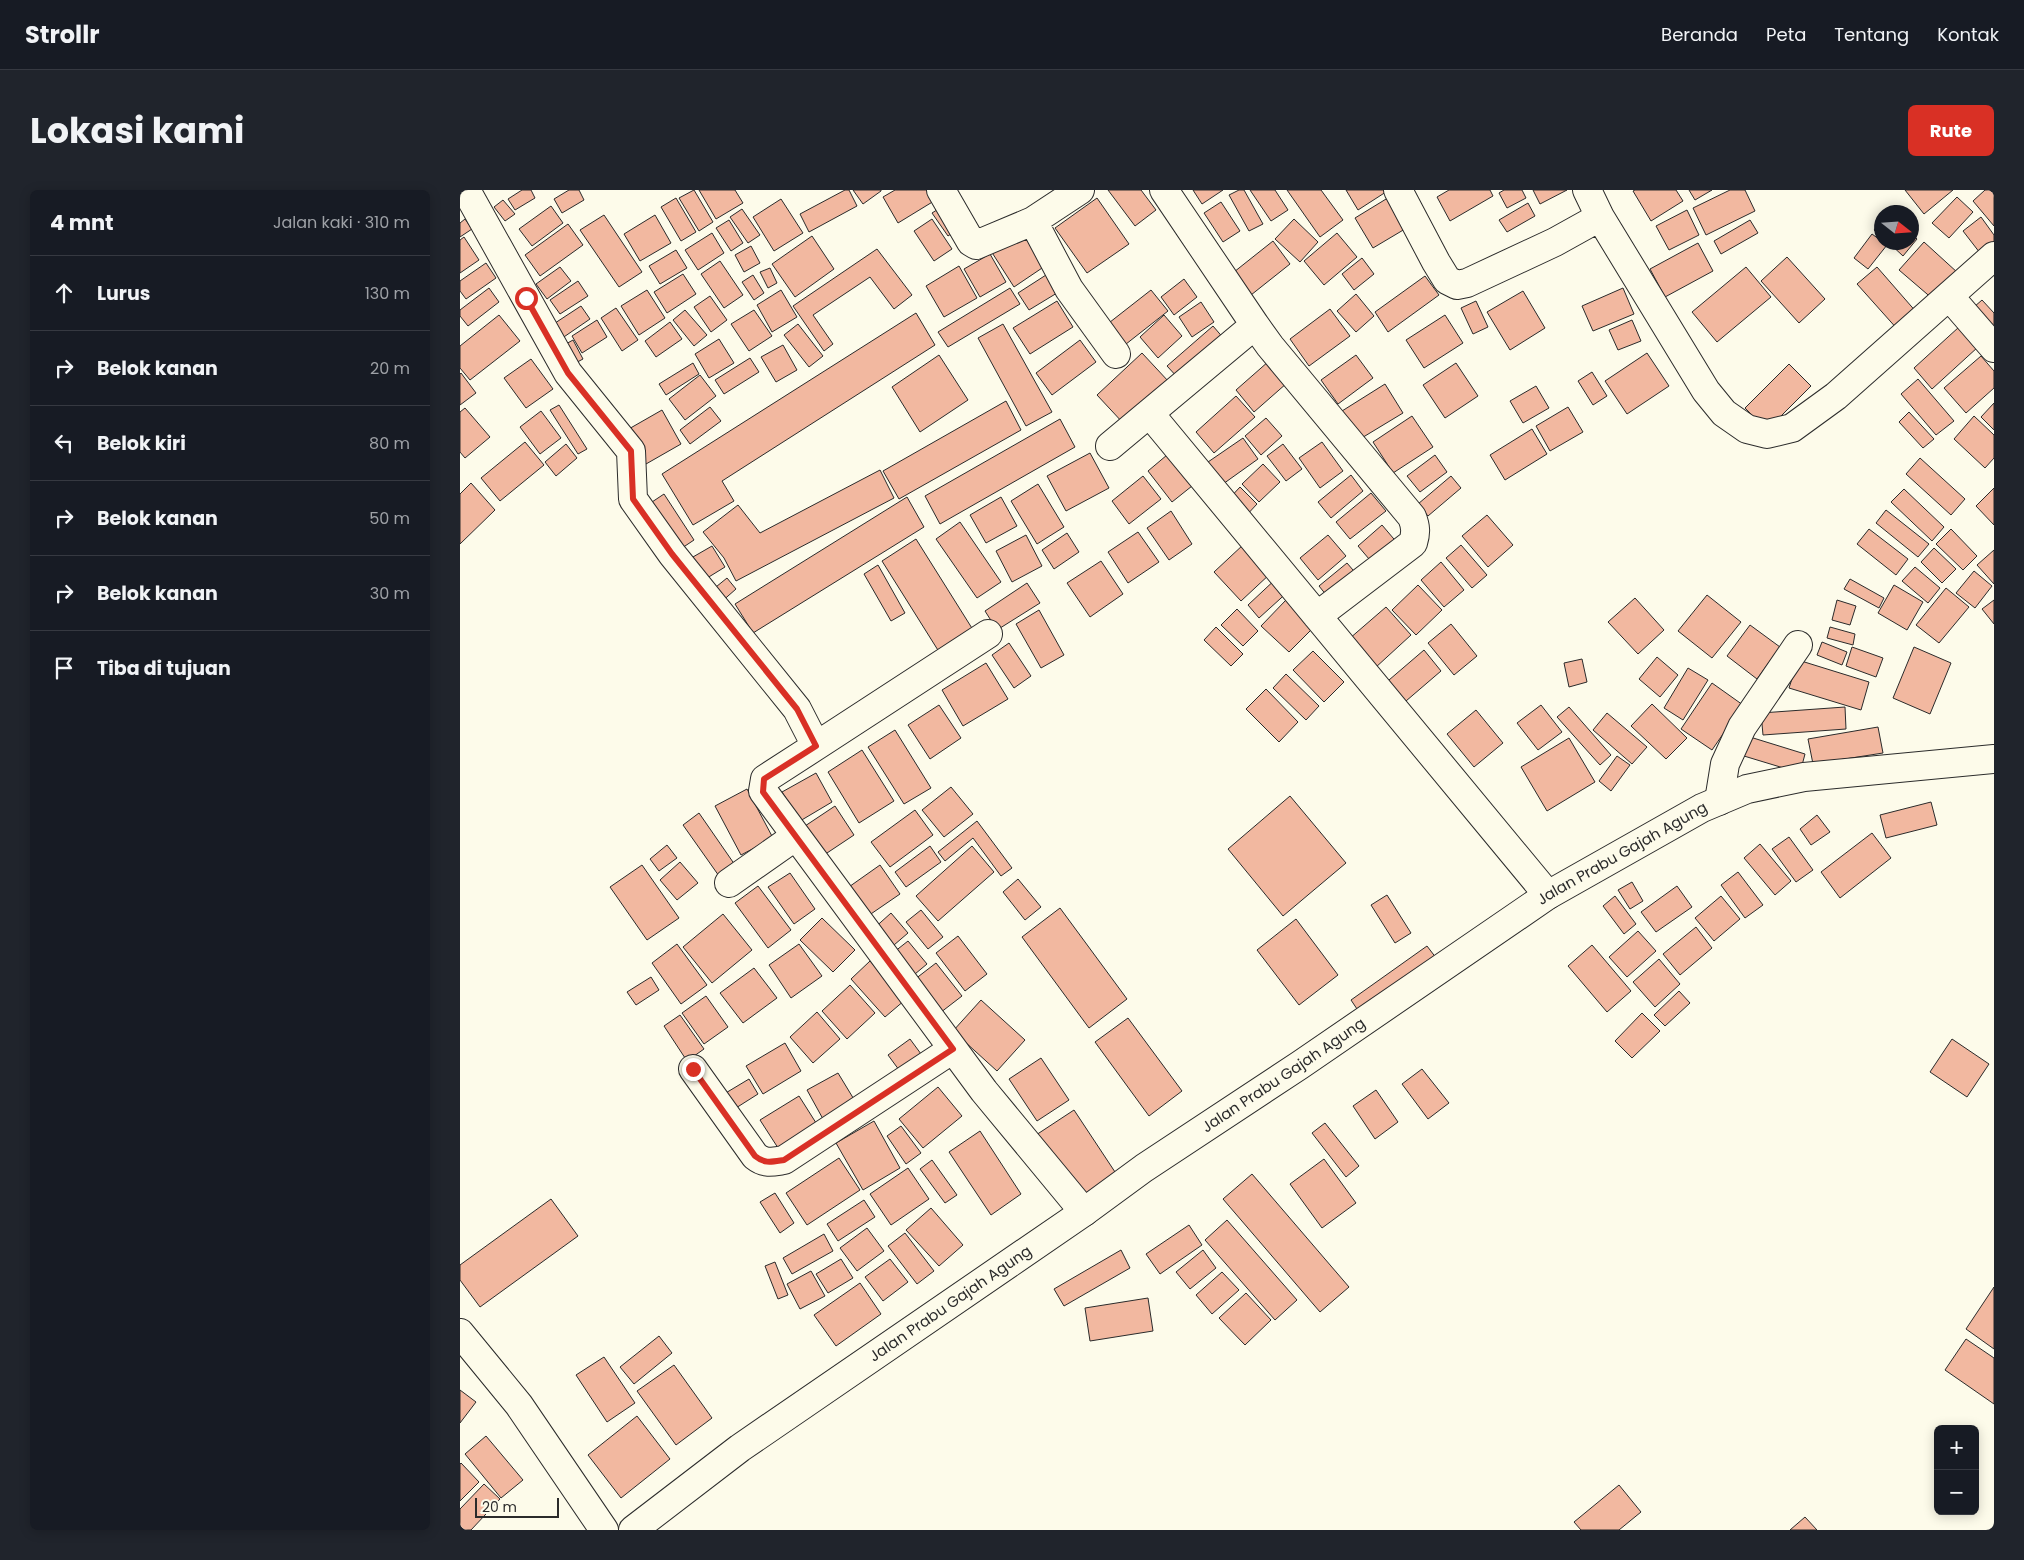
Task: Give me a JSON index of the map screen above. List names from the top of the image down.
{
  "streets": {
    "main road": ["Jalan Prabu Gajah Agung"]
  },
  "scale_bar": "20 m",
  "north": "right",
  "page": {
    "header": "Strollr",
    "nav": [
      "Beranda",
      "Peta",
      "Tentang",
      "Kontak"
    ],
    "title": "Lokasi kami",
    "buttons": "Rute",
    "heading": ["4 mnt", "Jalan kaki · 310 m"],
    "list": [
      ["Lurus", "130 m"],
      ["Belok kanan", "20 m"],
      ["Belok kiri", "80 m"],
      ["Belok kanan", "50 m"],
      ["Belok kanan", "30 m"],
      "Tiba di tujuan"
    ],
    "map_buttons": ["+", "−"],
    "scale": "20 m"
  }
}
